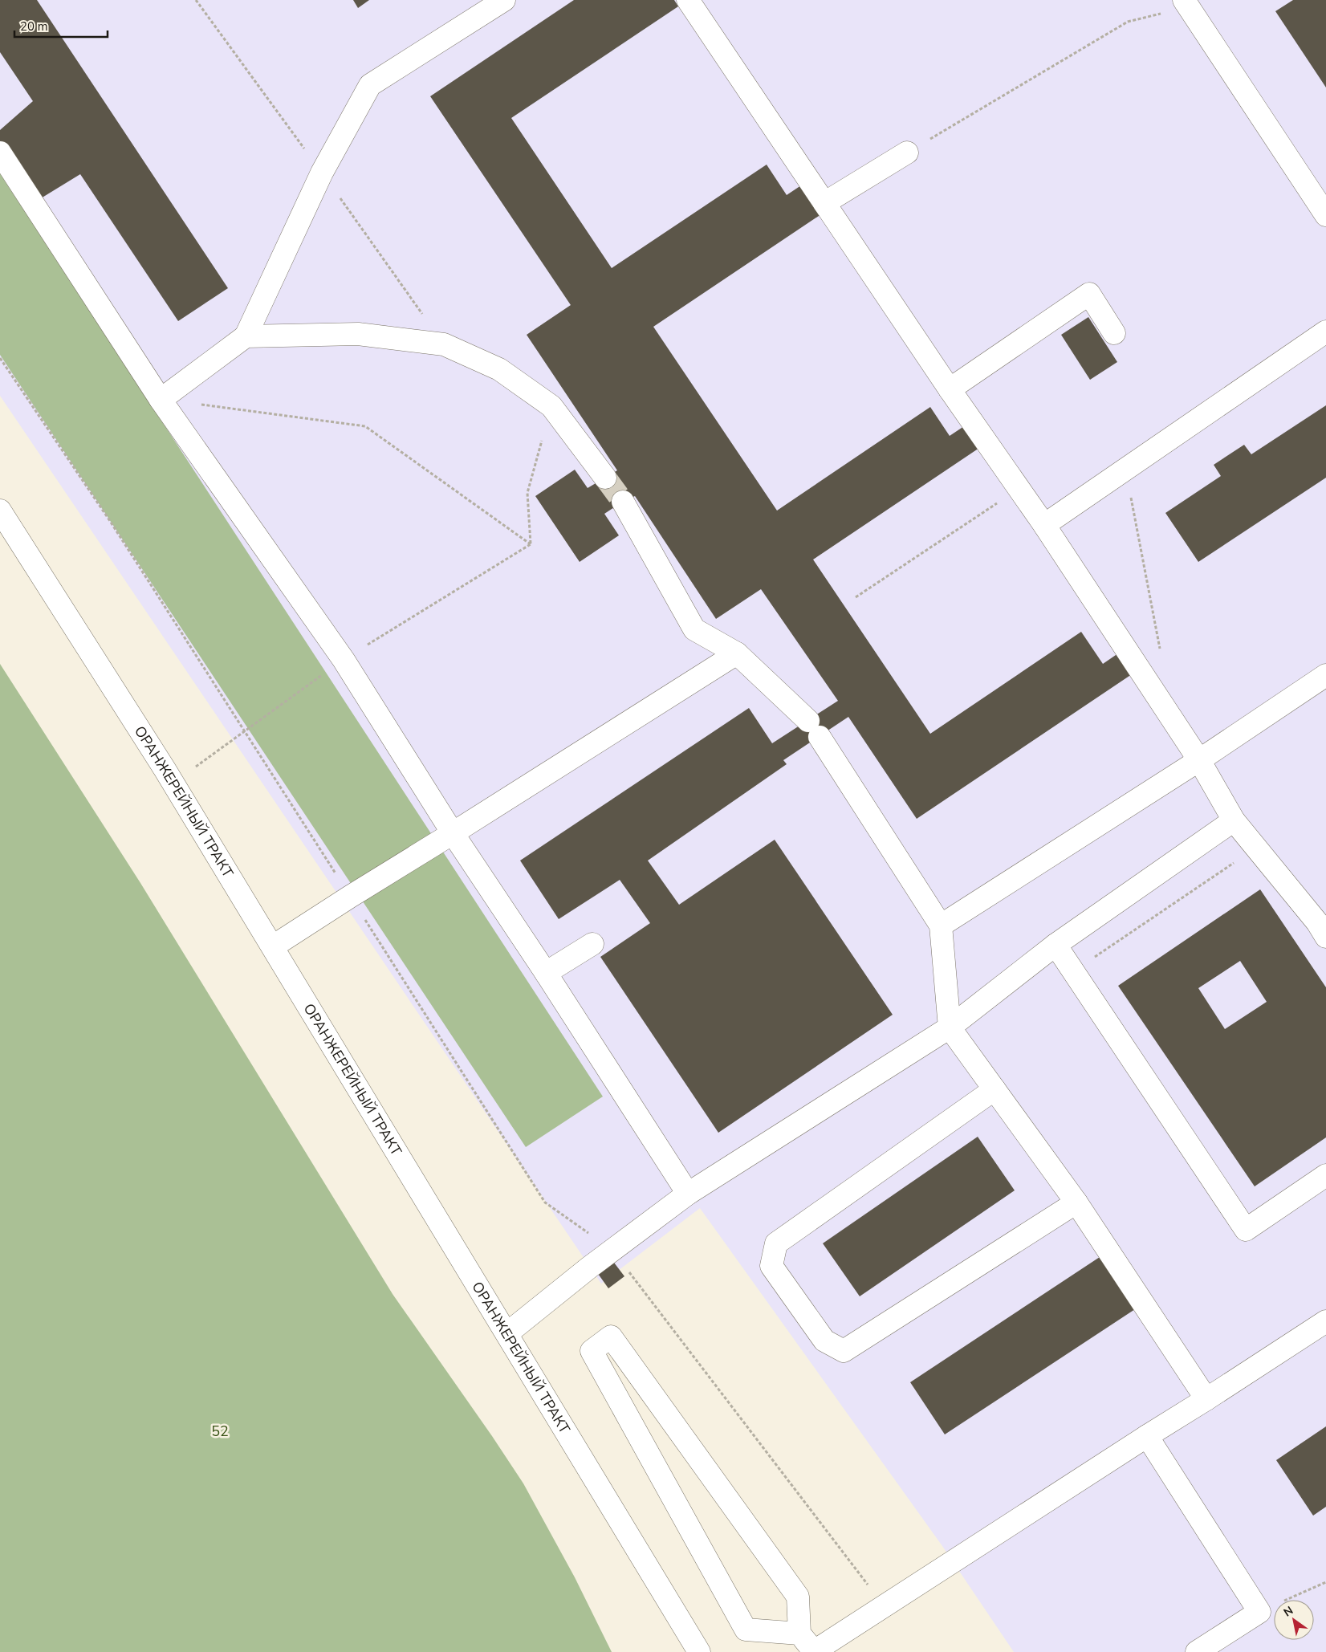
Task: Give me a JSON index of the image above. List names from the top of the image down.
{
  "streets": {
    "street": ["ОРАНЖЕРЕЙНЫЙ ТРАКТ"]
  },
  "parks": ["52"],
  "scale_bar": "20 m",
  "north": "top left"
}
